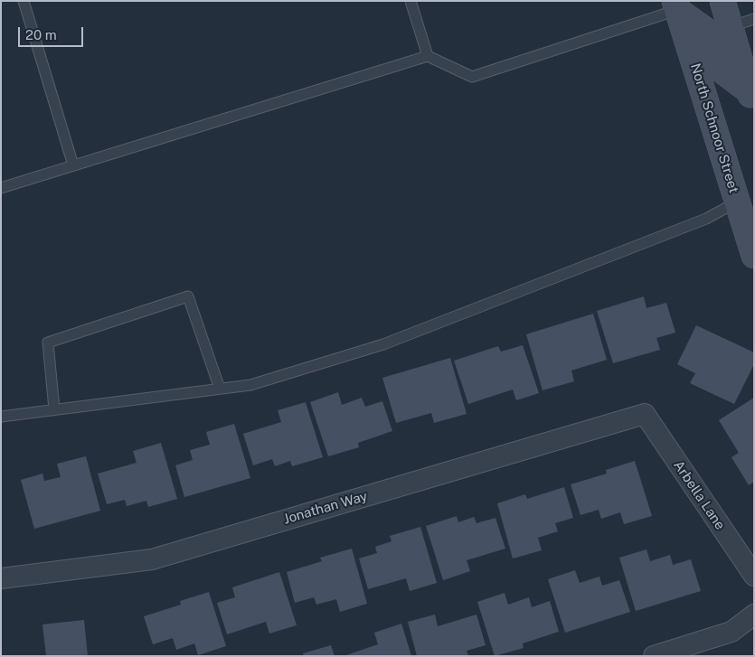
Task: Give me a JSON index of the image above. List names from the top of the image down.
{
  "streets": {
    "street": ["North Schnoor Street", "Arbella Lane", "Jonathan Way"]
  },
  "crossings": [
    ["Arbella Lane", "Jonathan Way"]
  ],
  "scale_bar": "20 m"
}
